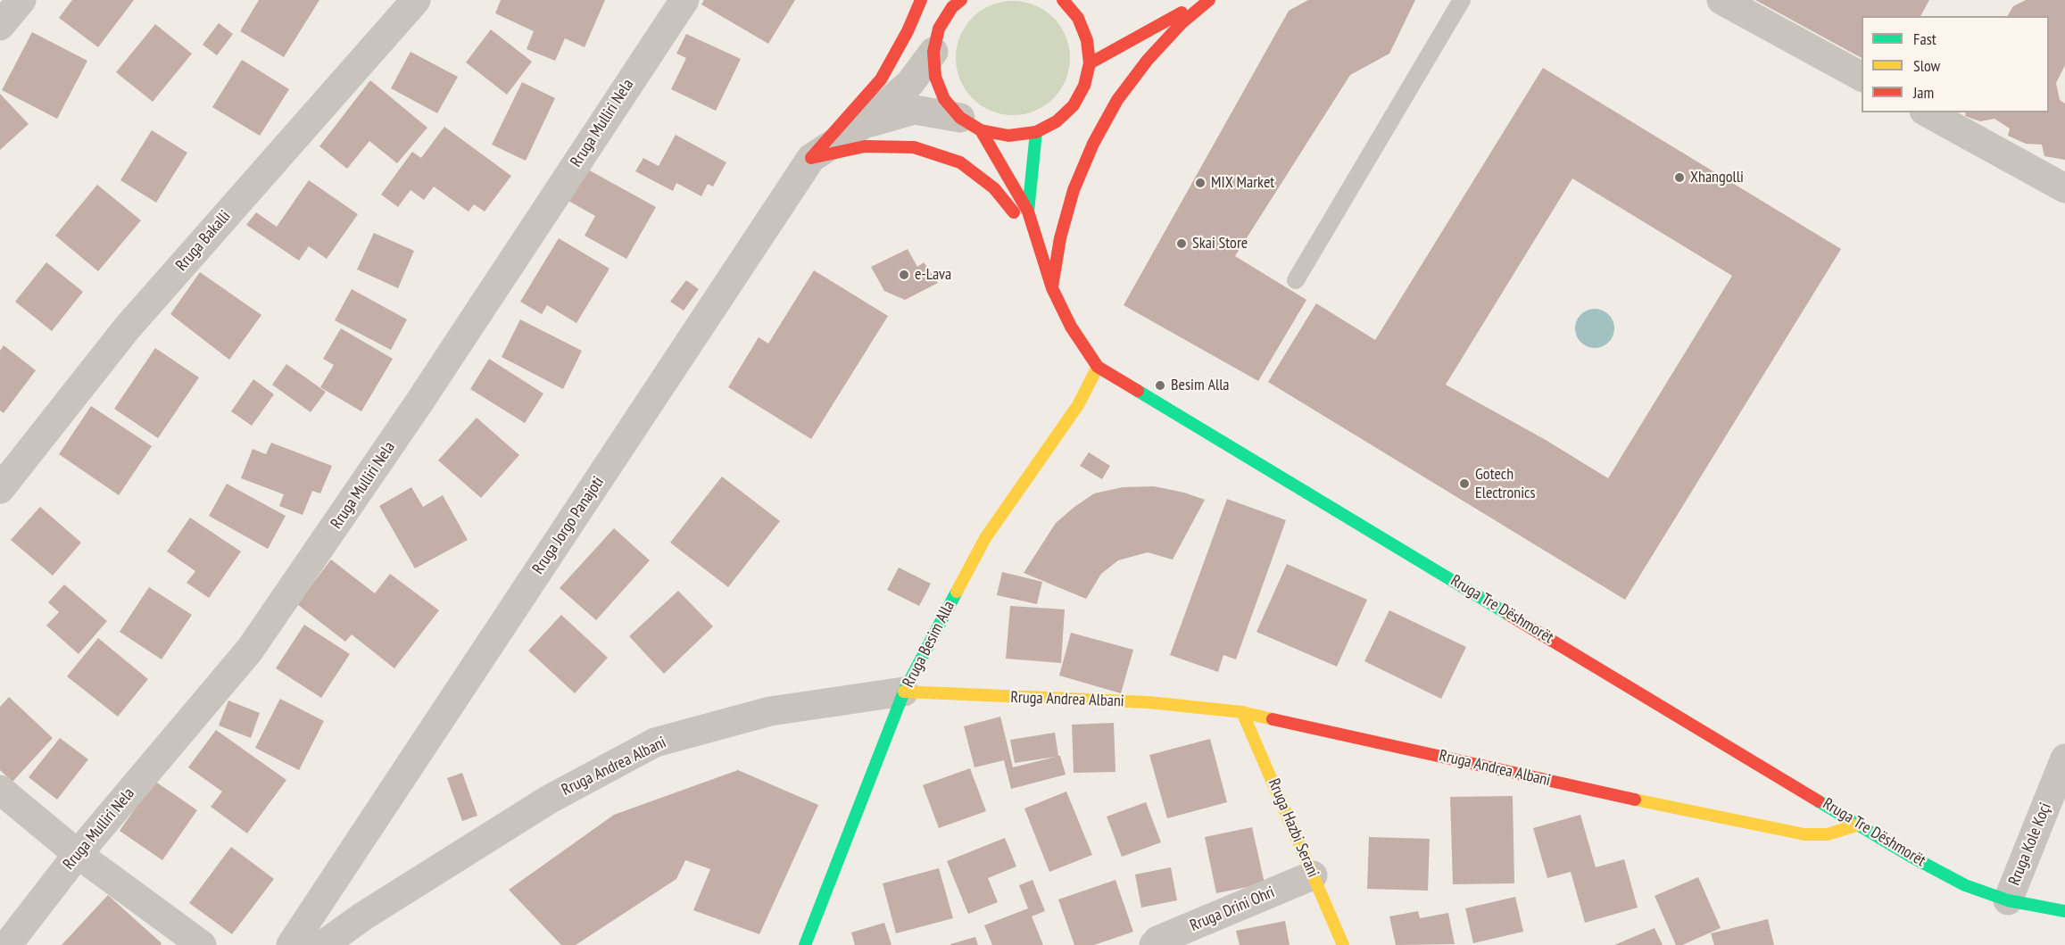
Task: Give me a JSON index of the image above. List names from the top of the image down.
{
  "streets": {
    "main road": [
      "Rruga Tre Dëshmorët",
      "Rruga Besim Alla",
      "Rruga Andrea Albani",
      "Rruga Hazbi Serani"
    ],
    "street": [
      "Rruga Mulliri Nela",
      "Rruga Bakalli",
      "Rruga Jorgo Panajoti",
      "Rruga Kole Koçi",
      "Rruga Drini Ohri"
    ]
  },
  "crossings": [
    ["Rruga Jorgo Panajoti", "Rruga Tre Dëshmorët"],
    ["Rruga Tre Dëshmorët", "Rruga Besim Alla"],
    ["Rruga Tre Dëshmorët", "Rruga Andrea Albani"],
    ["Rruga Tre Dëshmorët", "Rruga Kole Koçi"],
    ["Rruga Besim Alla", "Rruga Andrea Albani"],
    ["Rruga Andrea Albani", "Rruga Hazbi Serani"],
    ["Rruga Hazbi Serani", "Rruga Drini Ohri"]
  ],
  "places": [
    "Xhangolli",
    "MIX Market",
    "Skai Store",
    "e-Lava",
    "Besim Alla",
    "Gotech Electronics"
  ],
  "legend": ["Fast", "Slow", "Jam"]
}
